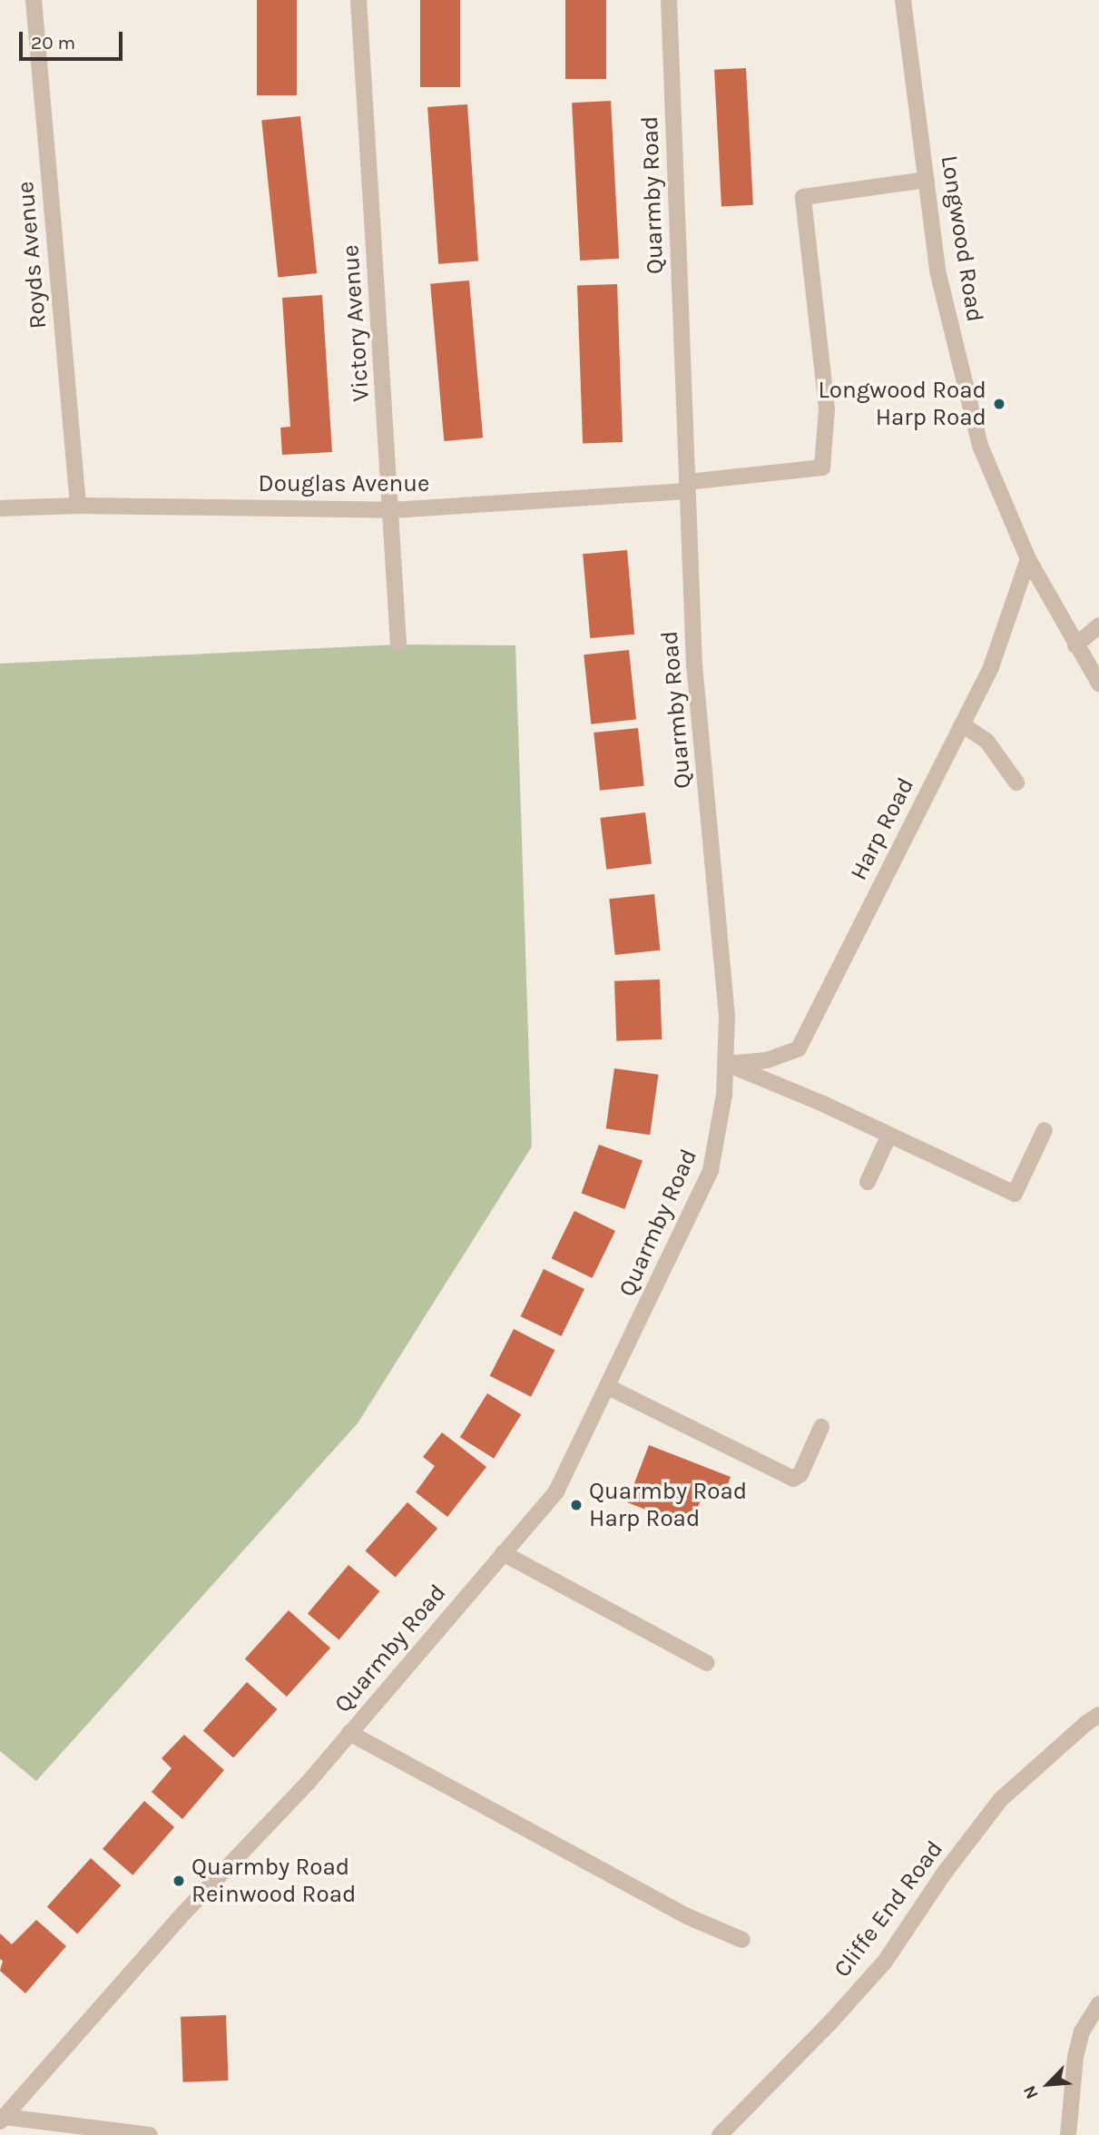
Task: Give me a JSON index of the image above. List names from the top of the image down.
{
  "streets": {
    "street": [
      "Quarmby Road",
      "Longwood Road",
      "Royds Avenue",
      "Victory Avenue",
      "Douglas Avenue",
      "Harp Road",
      "Cliffe End Road"
    ]
  },
  "crossings": [
    ["Quarmby Road", "Douglas Avenue"],
    ["Quarmby Road", "Harp Road"],
    ["Longwood Road", "Douglas Avenue"],
    ["Longwood Road", "Harp Road"],
    ["Royds Avenue", "Douglas Avenue"],
    ["Victory Avenue", "Douglas Avenue"]
  ],
  "places": ["Longwood Road Harp Road", "Quarmby Road Harp Road", "Quarmby Road Reinwood Road"],
  "scale_bar": "20 m",
  "north": "bottom left"
}
